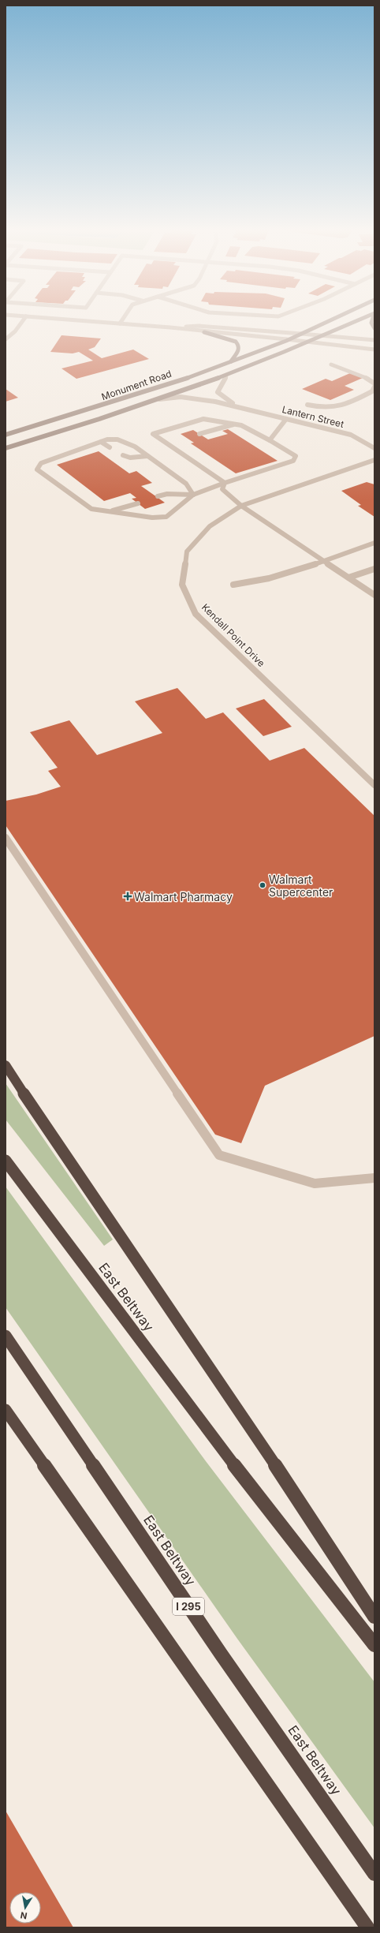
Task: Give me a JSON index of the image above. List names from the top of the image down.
{
  "streets": {
    "highway": ["East Beltway", "I 295"],
    "main road": ["Monument Road"],
    "street": ["Lantern Street", "Kendall Point Drive"]
  },
  "crossings": [
    ["Monument Road", "Lantern Street"]
  ],
  "places": {
    "other": ["Walmart Supercenter"],
    "health": ["Walmart Pharmacy"]
  },
  "north": "bottom"
}
